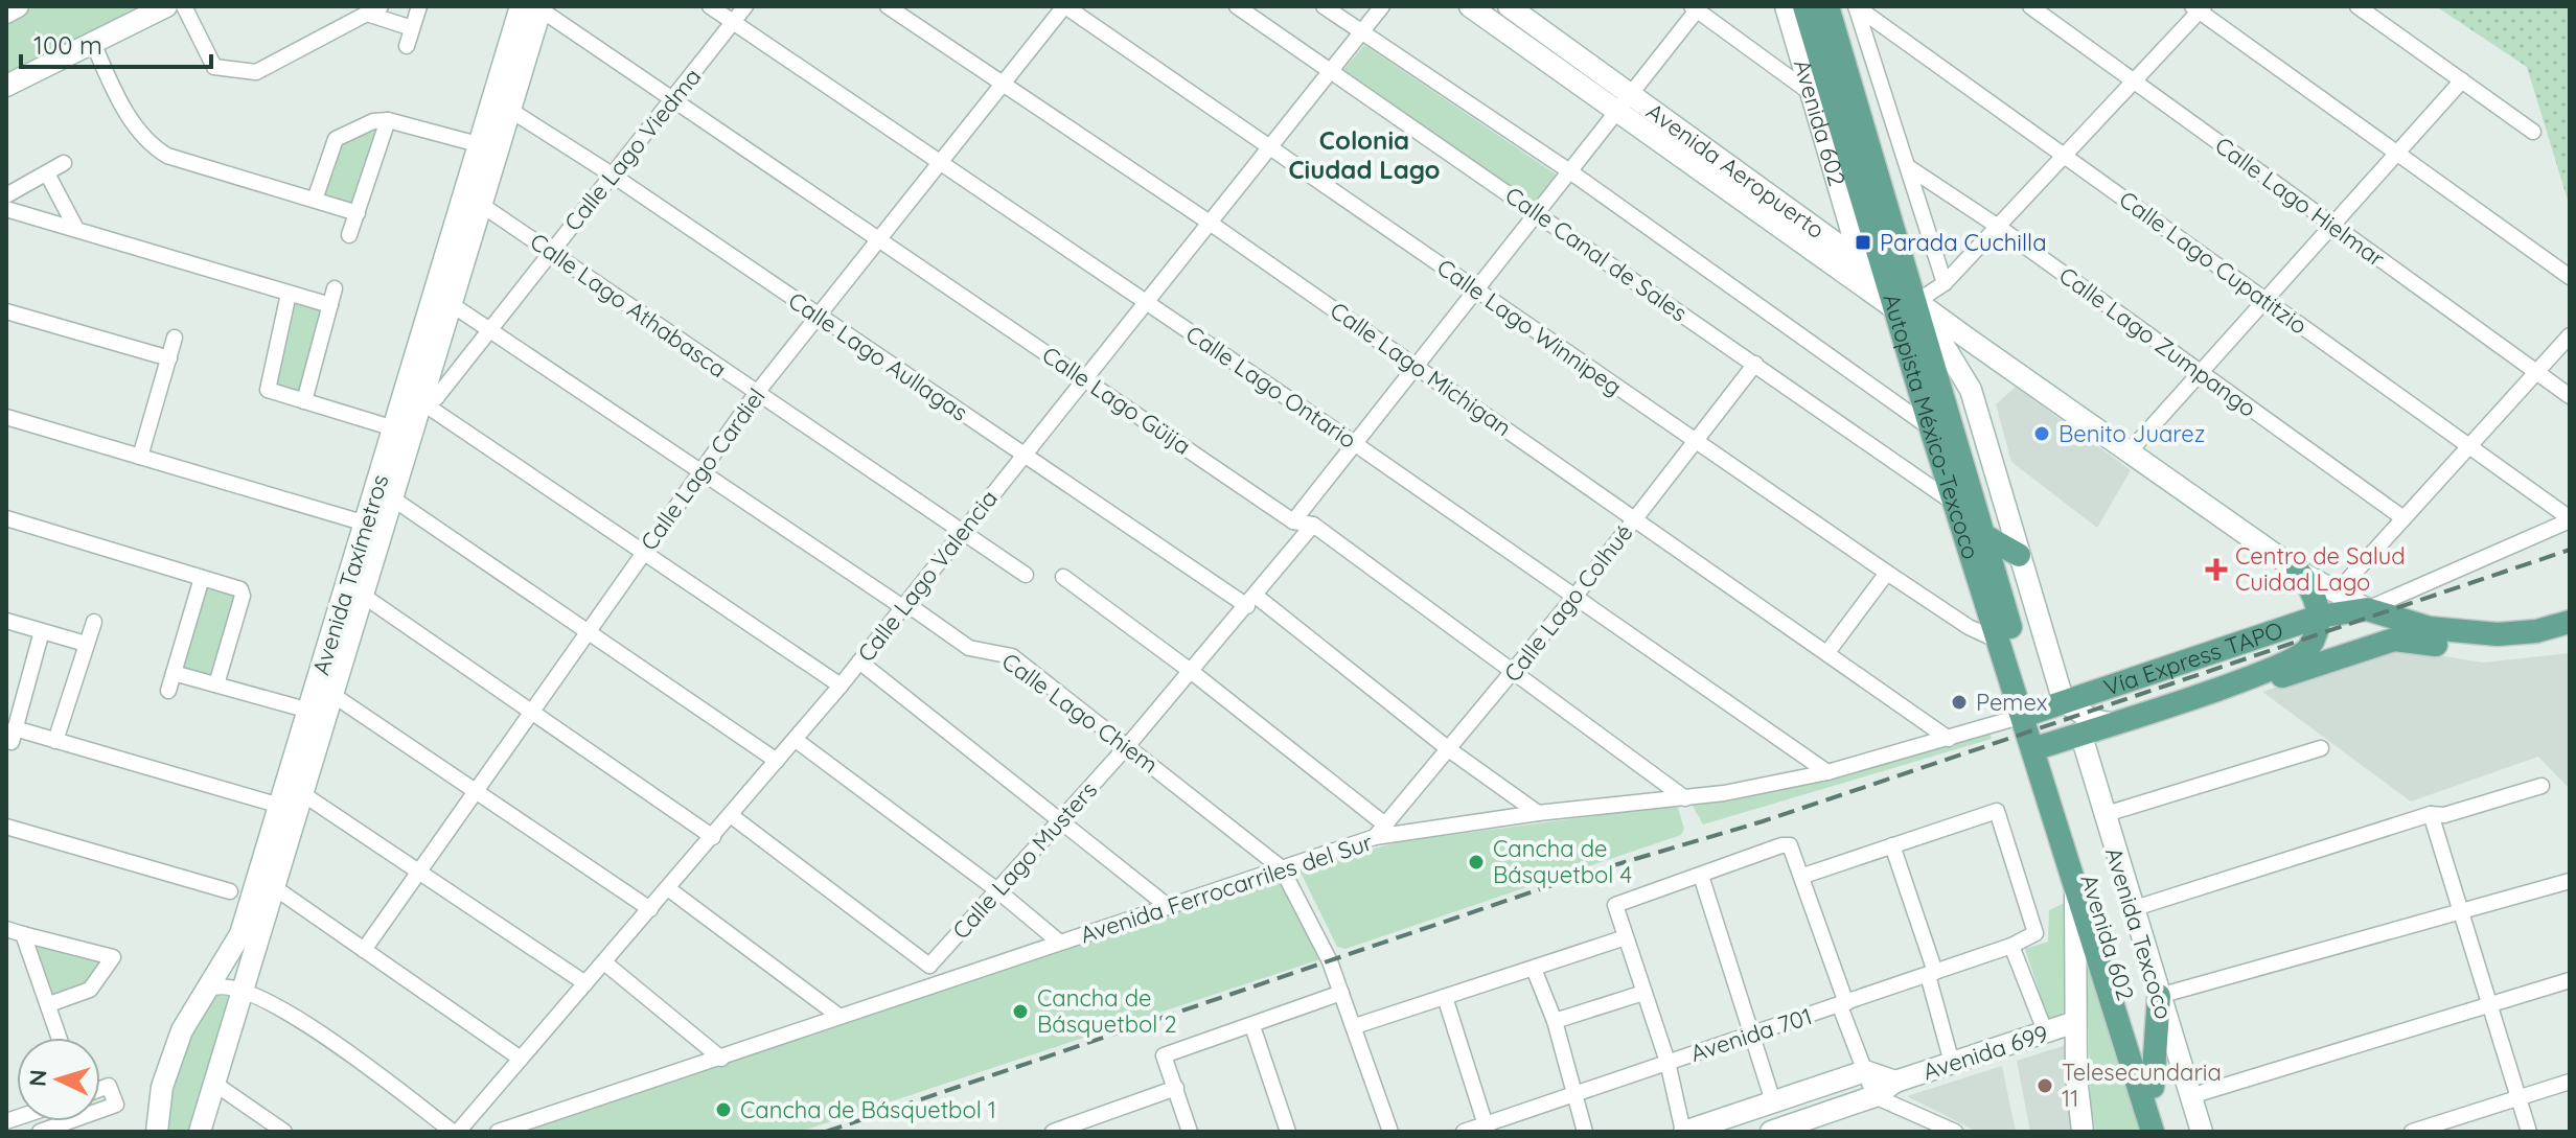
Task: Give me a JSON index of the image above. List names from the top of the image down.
{
  "streets": {
    "main road": [
      "Avenida 602",
      "Avenida Aeropuerto",
      "Autopista México-Texcoco",
      "Avenida Taxímetros",
      "Vía Express TAPO",
      "Avenida Texcoco",
      "Avenida 699"
    ],
    "street": [
      "Calle Lago Viedma",
      "Calle Lago Hielmar",
      "Calle Canal de Sales",
      "Calle Lago Cupatitzio",
      "Calle Lago Athabasca",
      "Calle Lago Winnipeg",
      "Calle Lago Zumpango",
      "Calle Lago Aullagas",
      "Calle Lago Michigan",
      "Calle Lago Ontario",
      "Calle Lago Güija",
      "Calle Lago Cardiel",
      "Calle Lago Valencia",
      "Calle Lago Colhué",
      "Calle Lago Chiem",
      "Calle Lago Musters",
      "Avenida Ferrocarriles del Sur",
      "Avenida 701"
    ]
  },
  "crossings": [
    ["Avenida 602", "Avenida Aeropuerto"],
    ["Avenida 602", "Autopista México-Texcoco"],
    ["Avenida 602", "Avenida 699"],
    ["Calle Lago Viedma", "Calle Lago Athabasca"],
    ["Calle Lago Viedma", "Calle Lago Aullagas"],
    ["Calle Lago Viedma", "Calle Lago Ontario"],
    ["Calle Lago Viedma", "Calle Lago Güija"],
    ["Calle Lago Viedma", "Avenida Taxímetros"],
    ["Calle Lago Viedma", "Calle Lago Chiem"],
    ["Avenida Aeropuerto", "Autopista México-Texcoco"],
    ["Avenida Aeropuerto", "Vía Express TAPO"],
    ["Calle Canal de Sales", "Autopista México-Texcoco"],
    ["Calle Canal de Sales", "Calle Lago Valencia"],
    ["Calle Canal de Sales", "Calle Lago Colhué"],
    ["Calle Lago Athabasca", "Calle Lago Cardiel"],
    ["Calle Lago Athabasca", "Avenida Taxímetros"],
    ["Calle Lago Athabasca", "Calle Lago Valencia"],
    ["Calle Lago Winnipeg", "Autopista México-Texcoco"],
    ["Calle Lago Winnipeg", "Calle Lago Cardiel"],
    ["Calle Lago Winnipeg", "Calle Lago Valencia"],
    ["Calle Lago Winnipeg", "Calle Lago Colhué"],
    ["Calle Lago Aullagas", "Calle Lago Cardiel"],
    ["Calle Lago Aullagas", "Avenida Taxímetros"],
    ["Calle Lago Aullagas", "Calle Lago Valencia"],
    ["Calle Lago Aullagas", "Calle Lago Colhué"],
    ["Calle Lago Aullagas", "Calle Lago Musters"],
    ["Calle Lago Aullagas", "Avenida Ferrocarriles del Sur"],
    ["Calle Lago Michigan", "Calle Lago Cardiel"],
    ["Calle Lago Michigan", "Calle Lago Valencia"],
    ["Calle Lago Michigan", "Calle Lago Colhué"],
    ["Calle Lago Michigan", "Avenida Ferrocarriles del Sur"],
    ["Calle Lago Ontario", "Calle Lago Cardiel"],
    ["Calle Lago Ontario", "Calle Lago Valencia"],
    ["Calle Lago Ontario", "Calle Lago Colhué"],
    ["Calle Lago Ontario", "Avenida Ferrocarriles del Sur"],
    ["Calle Lago Güija", "Calle Lago Cardiel"],
    ["Calle Lago Güija", "Avenida Taxímetros"],
    ["Calle Lago Güija", "Calle Lago Valencia"],
    ["Calle Lago Güija", "Calle Lago Colhué"],
    ["Calle Lago Güija", "Calle Lago Musters"],
    ["Calle Lago Güija", "Avenida Ferrocarriles del Sur"],
    ["Autopista México-Texcoco", "Vía Express TAPO"],
    ["Autopista México-Texcoco", "Avenida Ferrocarriles del Sur"],
    ["Calle Lago Cardiel", "Calle Lago Chiem"],
    ["Avenida Taxímetros", "Calle Lago Chiem"],
    ["Calle Lago Valencia", "Calle Lago Chiem"],
    ["Calle Lago Colhué", "Avenida Ferrocarriles del Sur"],
    ["Vía Express TAPO", "Avenida Ferrocarriles del Sur"],
    ["Calle Lago Chiem", "Calle Lago Musters"],
    ["Calle Lago Chiem", "Avenida Ferrocarriles del Sur"]
  ],
  "districts": ["Colonia Ciudad Lago"],
  "places": {
    "transit": ["Parada Cuchilla"],
    "other": [
      "Benito Juarez",
      "Pemex",
      "Cancha de Básquetbol 4",
      "Cancha de Básquetbol 2",
      "Telesecundaria 11",
      "Cancha de Básquetbol 1"
    ],
    "health": ["Centro de Salud Cuidad Lago"]
  },
  "scale_bar": "100 m",
  "north": "left"
}
